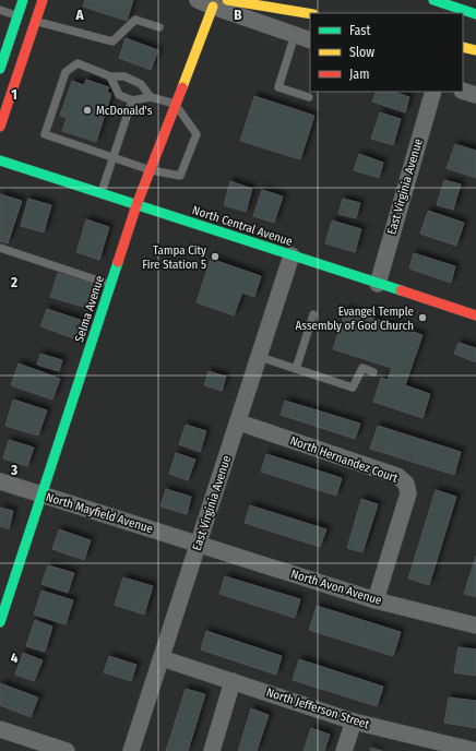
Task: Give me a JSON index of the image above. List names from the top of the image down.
{
  "streets": {
    "main road": ["North Central Avenue", "Selma Avenue"],
    "street": [
      "East Virginia Avenue",
      "North Hernandez Court",
      "North Mayfield Avenue",
      "North Avon Avenue",
      "North Jefferson Street"
    ]
  },
  "crossings": [
    ["East Virginia Avenue", "North Central Avenue"],
    ["East Virginia Avenue", "North Hernandez Court"],
    ["East Virginia Avenue", "North Mayfield Avenue"],
    ["East Virginia Avenue", "North Avon Avenue"],
    ["East Virginia Avenue", "North Jefferson Street"],
    ["North Central Avenue", "Selma Avenue"],
    ["Selma Avenue", "North Mayfield Avenue"],
    ["North Hernandez Court", "North Avon Avenue"],
    ["North Mayfield Avenue", "North Avon Avenue"]
  ],
  "places": ["McDonald's", "Tampa City Fire Station 5", "Evangel Temple Assembly of God Church"],
  "legend": ["Fast", "Slow", "Jam"],
  "grid": {
    "columns": ["A", "B"],
    "rows": [
      "1",
      "2",
      "3",
      "4"
    ]
  }
}
